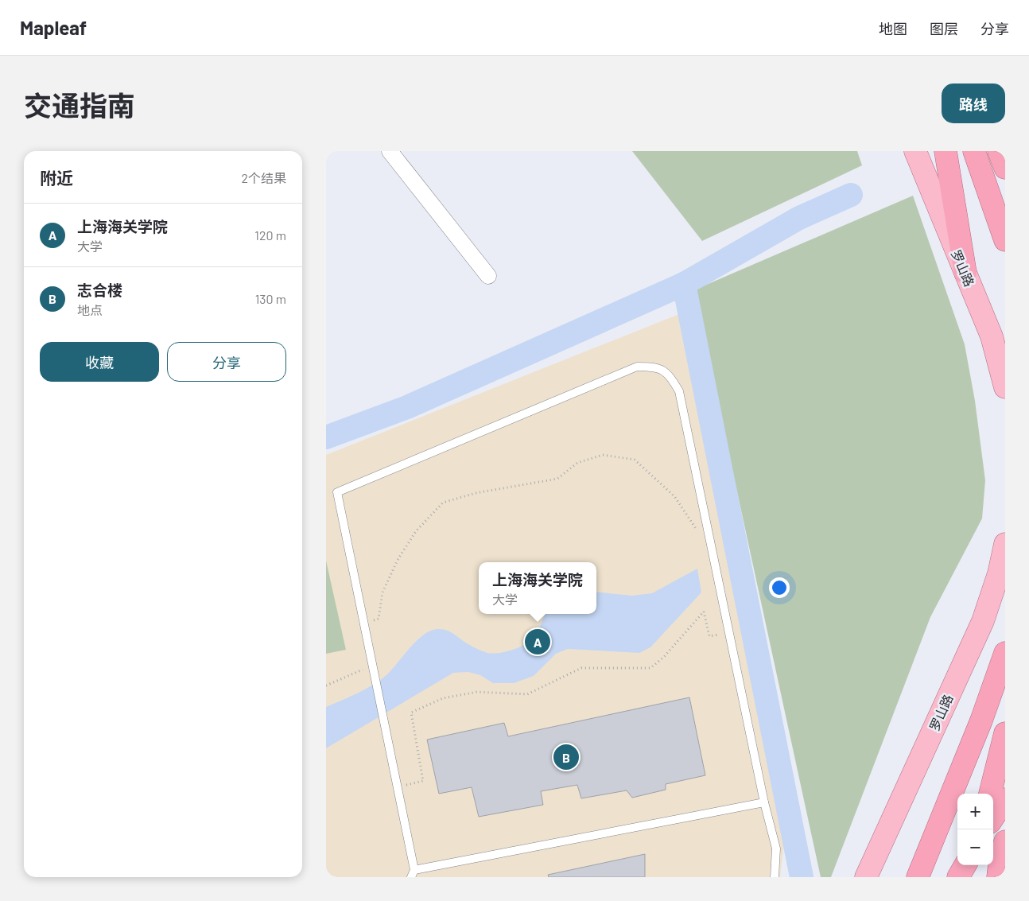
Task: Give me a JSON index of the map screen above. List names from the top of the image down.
{
  "streets": {
    "main road": ["罗山路"]
  },
  "page": {
    "header": "Mapleaf",
    "nav": ["地图", "图层", "分享"],
    "title": "交通指南",
    "buttons": [
      "路线",
      ["收藏", "分享"]
    ],
    "heading": ["附近", "2个结果"],
    "list": [
      {
        "mark": "A",
        "name": "上海海关学院",
        "note": "大学",
        "value": "120 m"
      },
      {
        "mark": "B",
        "name": "志合楼",
        "note": "地点",
        "value": "130 m"
      }
    ],
    "popup": ["上海海关学院", "大学"],
    "pins": ["A", "B"],
    "map_buttons": ["+", "−"]
  }
}
